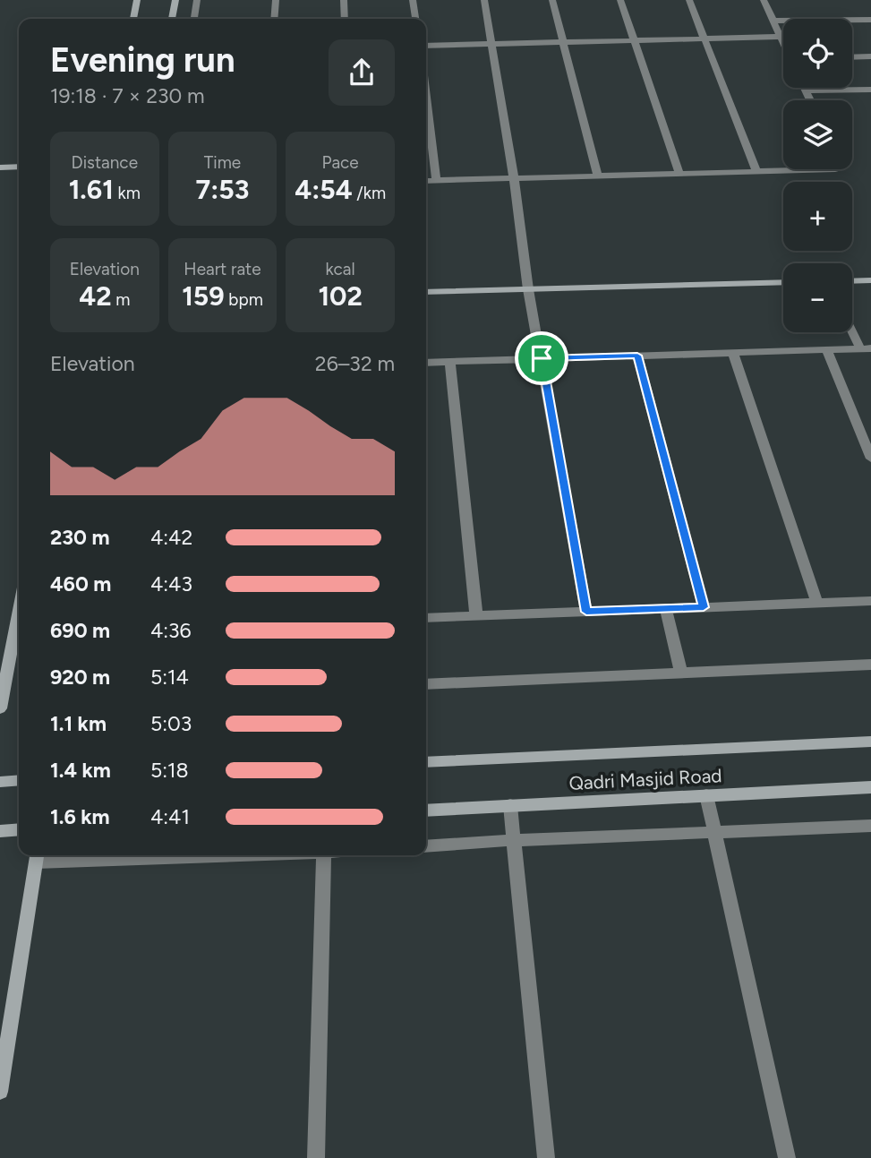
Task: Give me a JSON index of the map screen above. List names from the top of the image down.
{
  "streets": {
    "street": ["Qadri Masjid Road"]
  },
  "page": {
    "map_buttons": ["+", "−"],
    "heading": ["Evening run", "19:18 · 7 × 230 m"],
    "stats": [
      ["Distance", "1.61 km"],
      ["Time", "7:53"],
      ["Pace", "4:54 /km"],
      ["Elevation", "42 m"],
      ["Heart rate", "159 bpm"],
      ["kcal", "102"]
    ],
    "chart": ["Elevation", "26–32 m"],
    "list": [
      {
        "name": "230 m",
        "note": "4:42"
      },
      {
        "name": "460 m",
        "note": "4:43"
      },
      {
        "name": "690 m",
        "note": "4:36"
      },
      {
        "name": "920 m",
        "note": "5:14"
      },
      {
        "name": "1.1 km",
        "note": "5:03"
      },
      {
        "name": "1.4 km",
        "note": "5:18"
      },
      {
        "name": "1.6 km",
        "note": "4:41"
      }
    ]
  }
}
